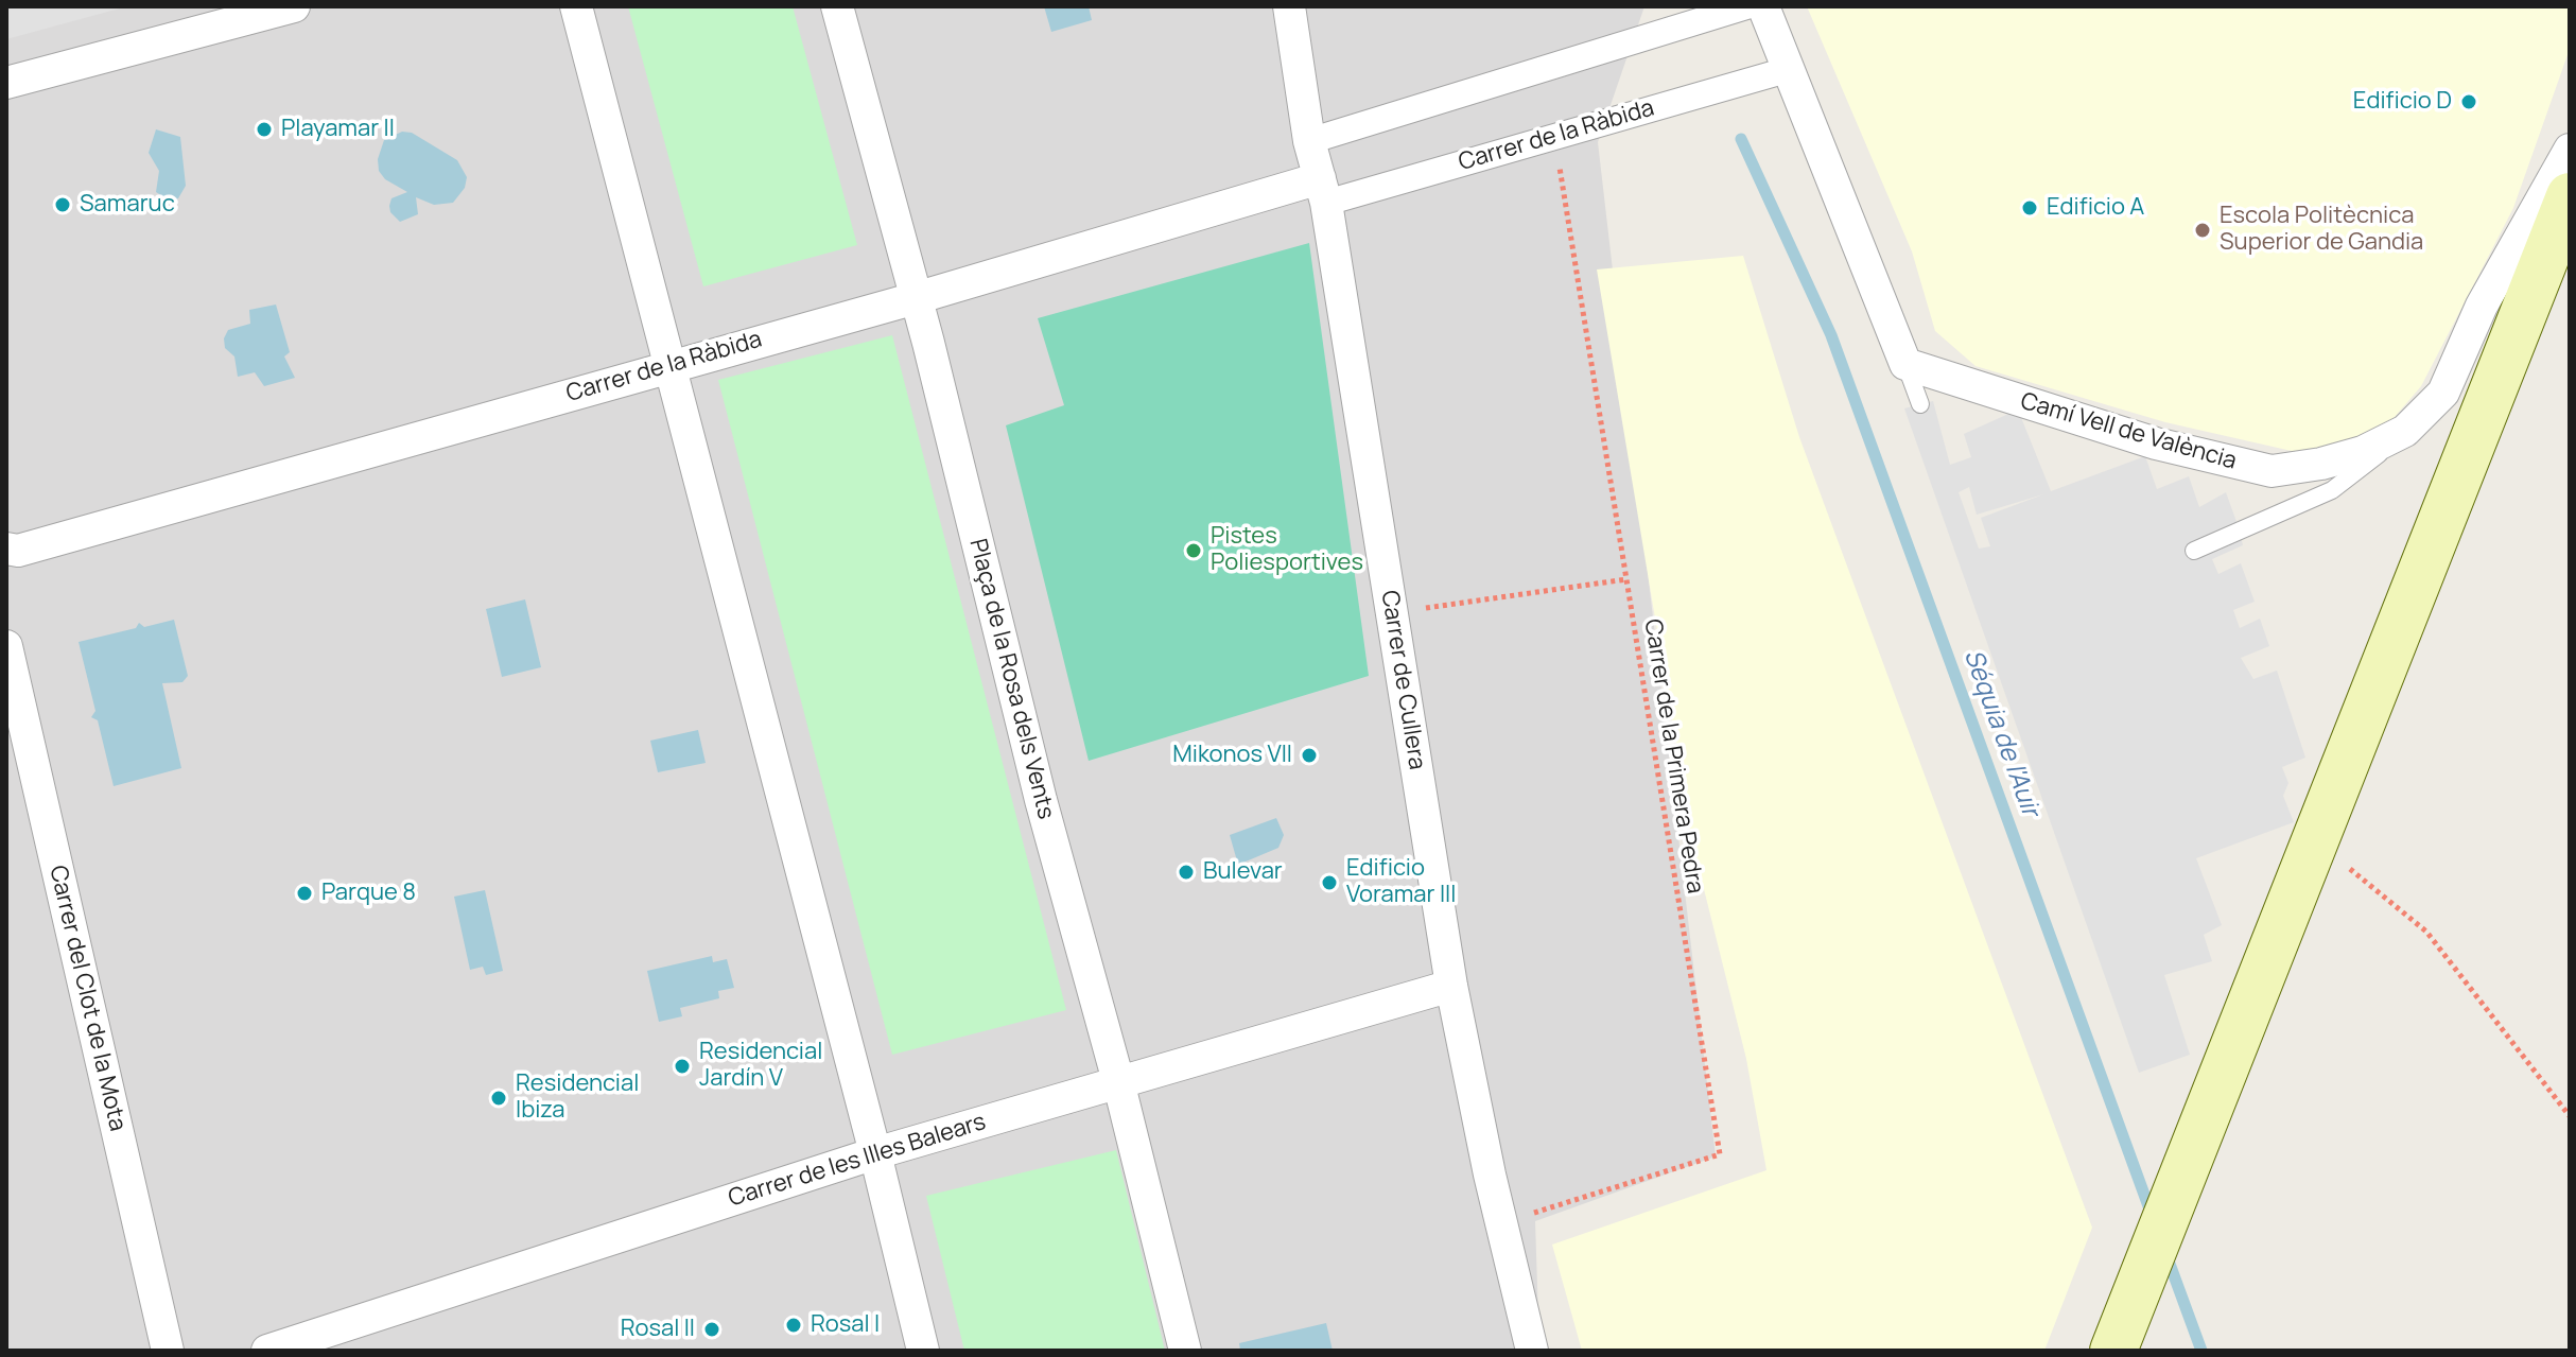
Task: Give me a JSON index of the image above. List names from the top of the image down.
{
  "streets": {
    "street": [
      "Carrer de la Ràbida",
      "Camí Vell de València",
      "Plaça de la Rosa dels Vents",
      "Carrer de Cullera",
      "Carrer del Clot de la Mota",
      "Carrer de les Illes Balears"
    ],
    "path": ["Carrer de la Primera Pedra"]
  },
  "crossings": [
    ["Carrer de la Ràbida", "Plaça de la Rosa dels Vents"],
    ["Carrer de la Ràbida", "Carrer de Cullera"],
    ["Carrer de la Ràbida", "Carrer de la Primera Pedra"],
    ["Plaça de la Rosa dels Vents", "Carrer de les Illes Balears"],
    ["Carrer de Cullera", "Carrer de la Primera Pedra"],
    ["Carrer de Cullera", "Carrer de les Illes Balears"]
  ],
  "water": ["Séquia de l'Auir"],
  "places": [
    "Edificio D",
    "Playamar II",
    "Samaruc",
    "Edificio A",
    "Escola Politècnica Superior de Gandia",
    "Pistes Poliesportives",
    "Mikonos VII",
    "Bulevar",
    "Edificio Voramar III",
    "Parque 8",
    "Residencial Jardín V",
    "Residencial Ibiza",
    "Rosal I",
    "Rosal II"
  ]
}
